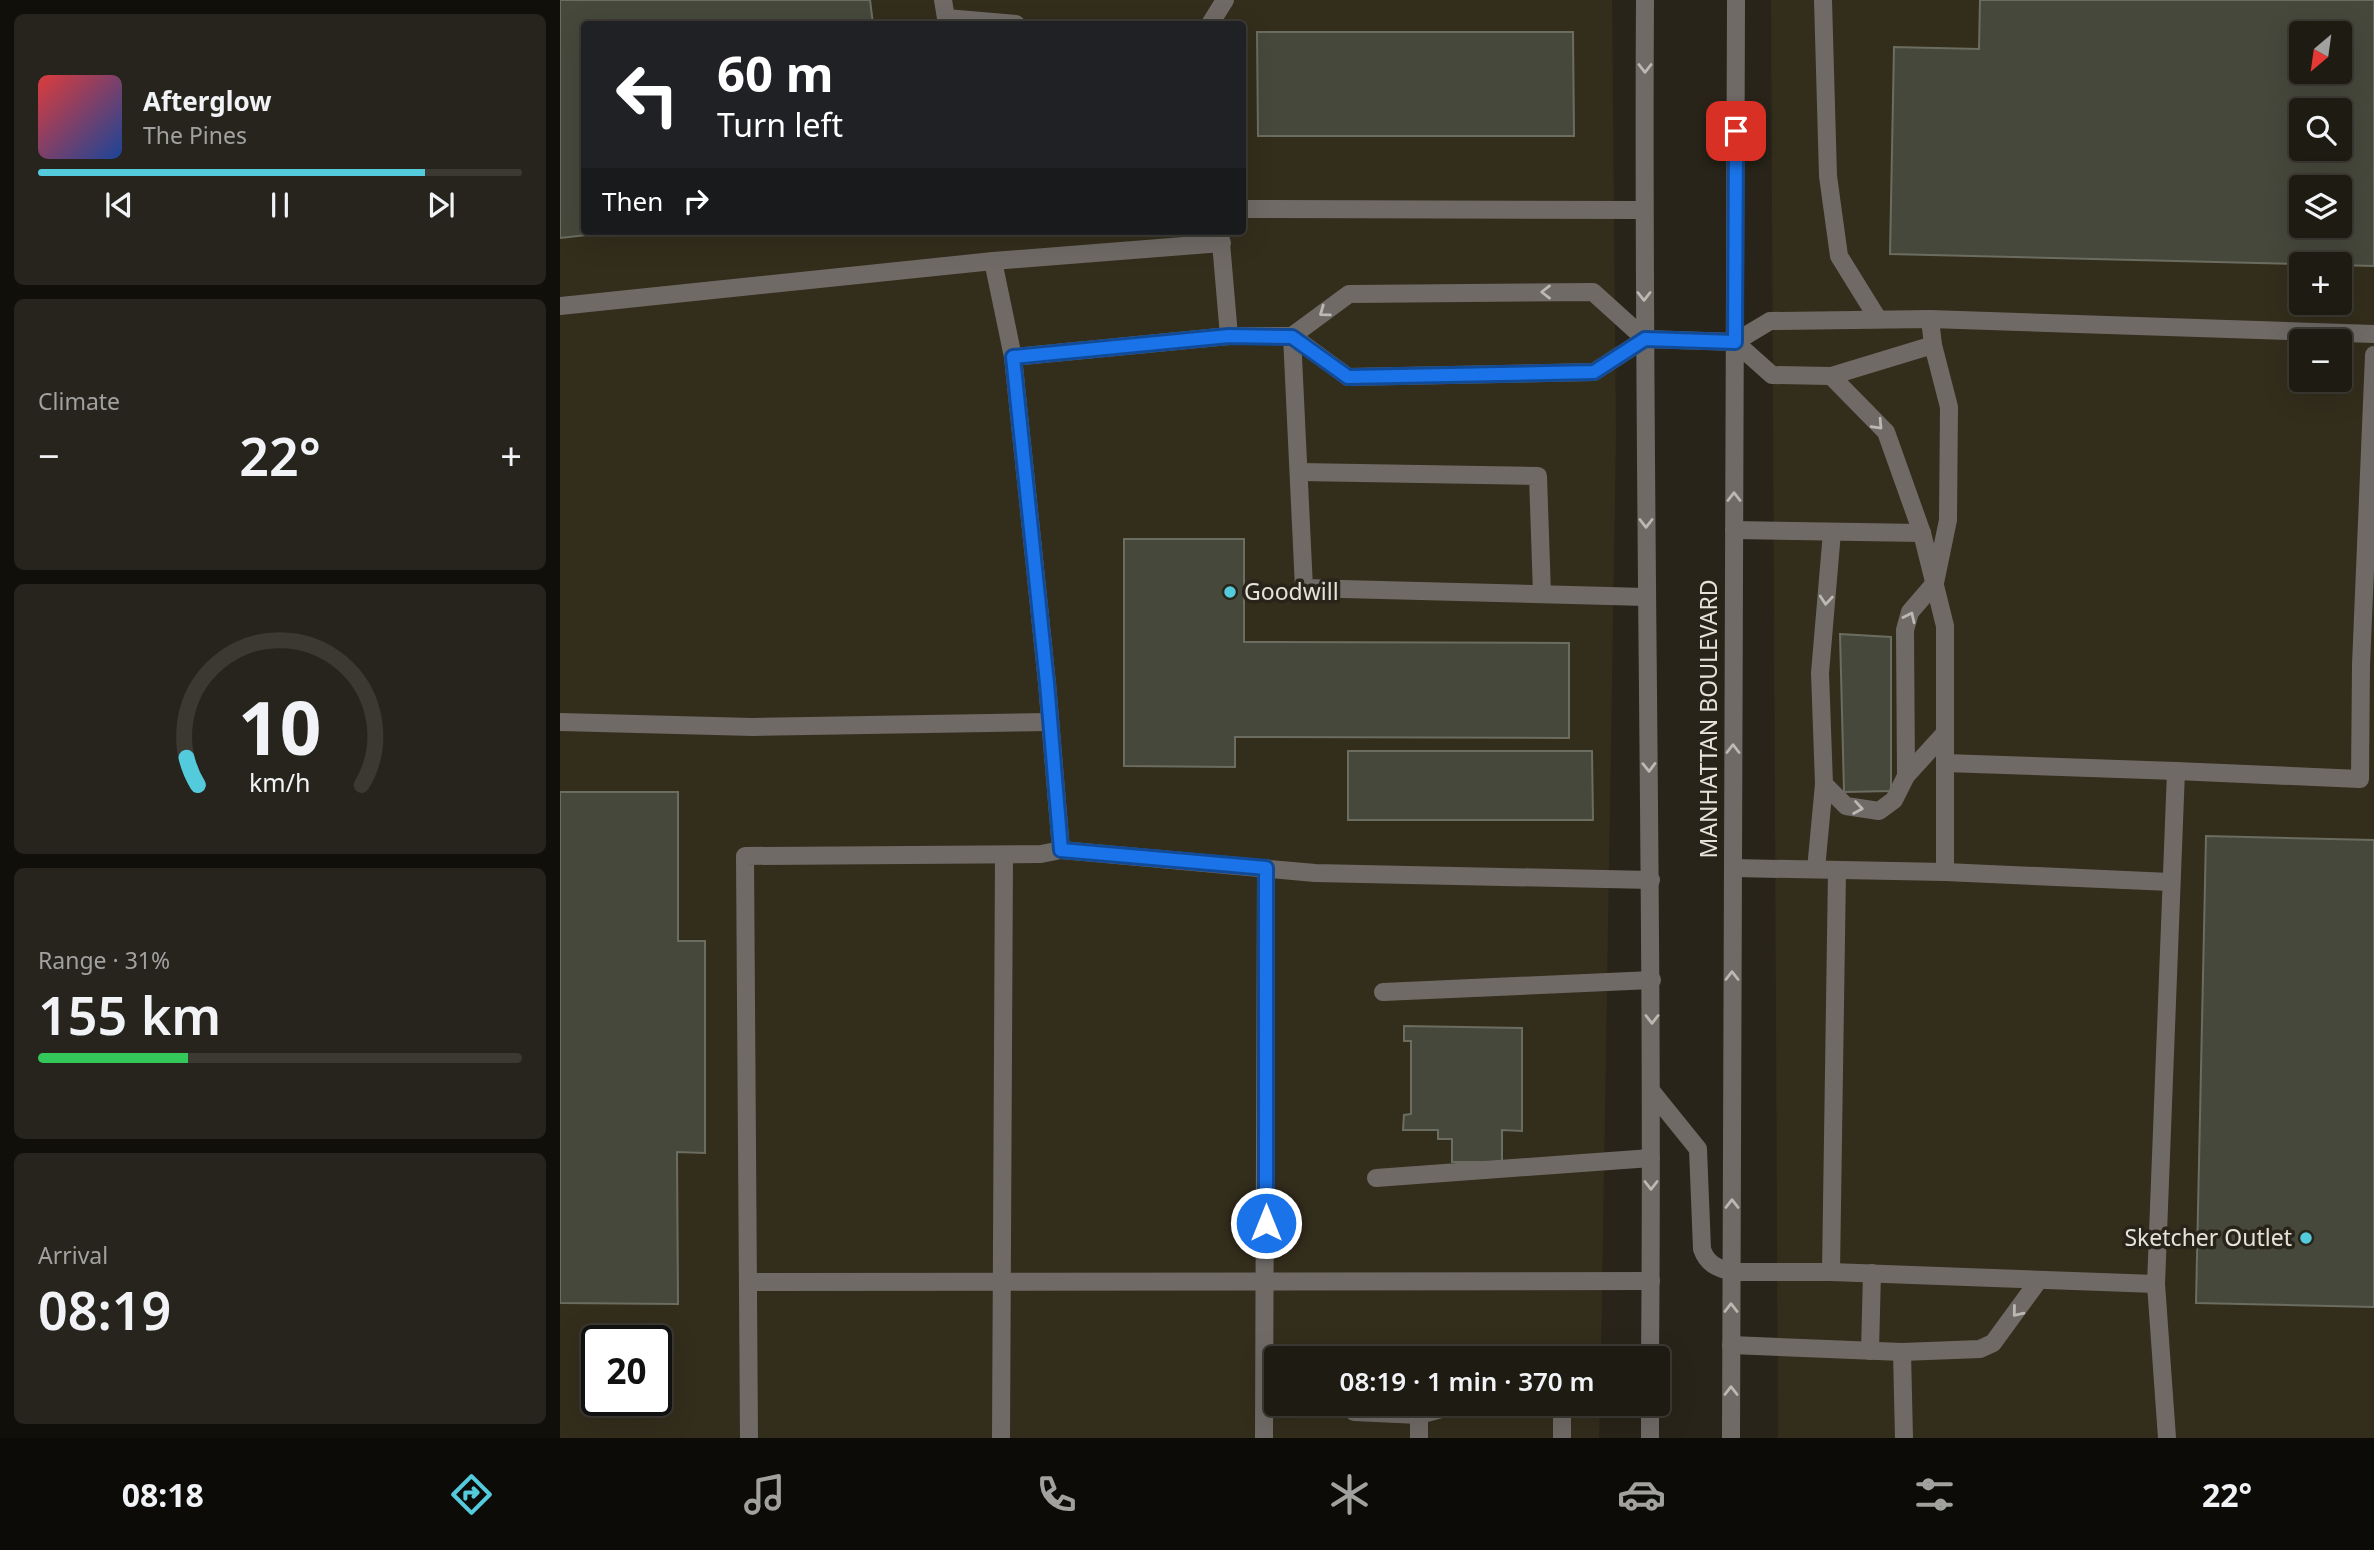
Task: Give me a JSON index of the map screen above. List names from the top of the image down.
{
  "streets": {
    "street": ["MANHATTAN BOULEVARD"]
  },
  "places": ["Goodwill", "Sketcher Outlet"],
  "north": "bottom left",
  "page": {
    "map_buttons": ["+", "−"],
    "turn": ["60 m", "Turn left"],
    "song": ["Afterglow", "The Pines"],
    "then": "Then",
    "tile": [
      "Climate",
      ["Range · 31%", "155 km"],
      ["Arrival", "08:19"]
    ],
    "heat": ["−", "22°", "+"],
    "limit": "20",
    "trip": "08:19 · 1 min · 370 m",
    "tabs": ["08:18", "22°"],
    "gauge": ["10", "km/h"]
  }
}
